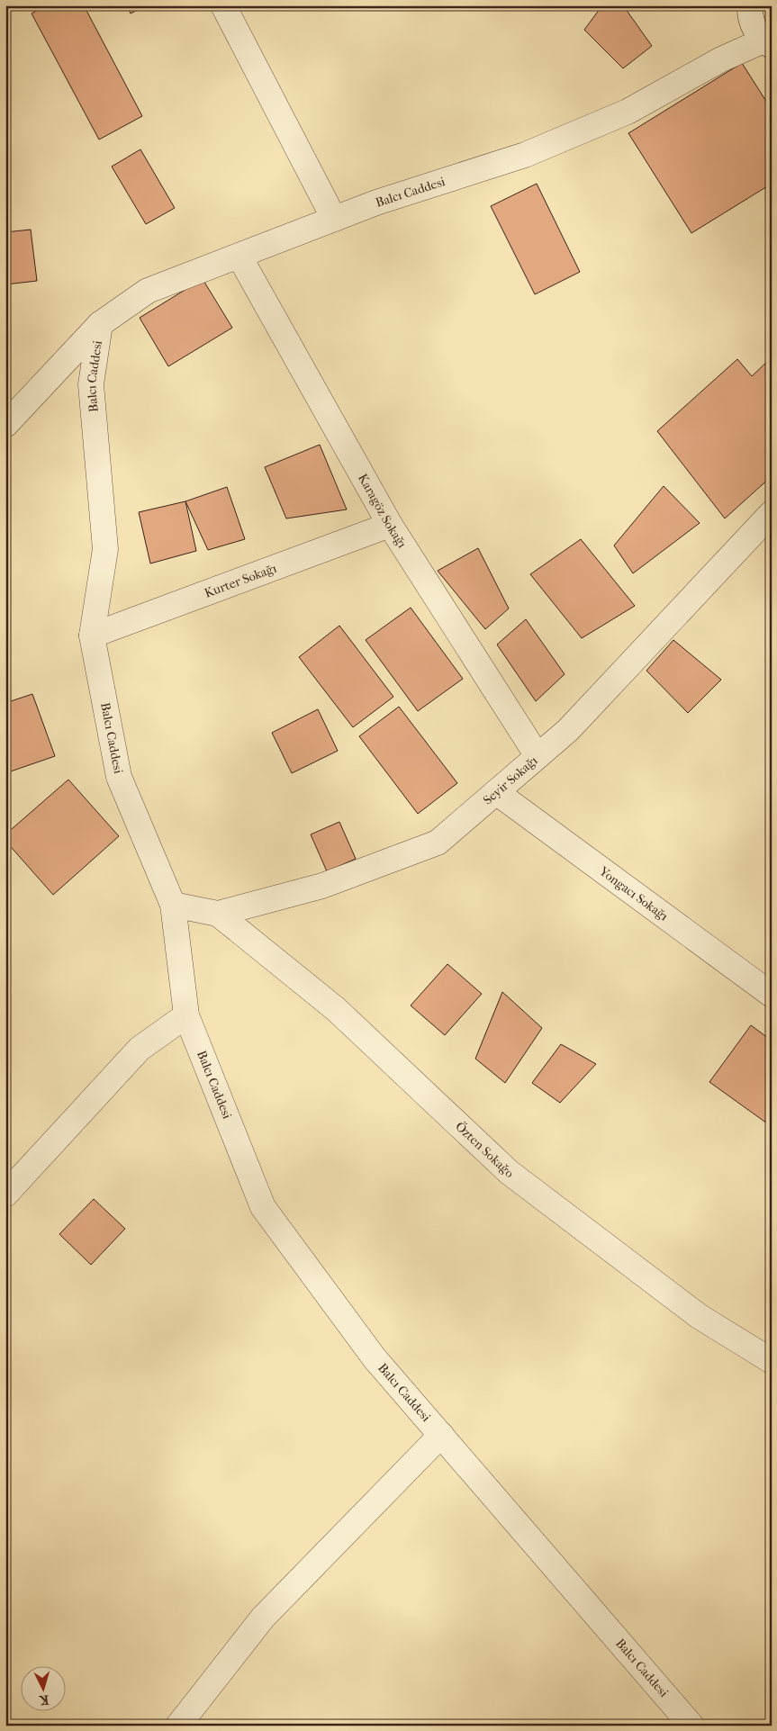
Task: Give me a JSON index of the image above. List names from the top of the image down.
{
  "streets": {
    "street": [
      "Balcı Caddesi",
      "Karagöz Sokağı",
      "Kurter Sokağı",
      "Seyir Sokağı",
      "Yongacı Sokağı",
      "Özten Sokağo"
    ]
  },
  "crossings": [
    ["Balcı Caddesi", "Karagöz Sokağı"],
    ["Balcı Caddesi", "Kurter Sokağı"],
    ["Balcı Caddesi", "Seyir Sokağı"],
    ["Karagöz Sokağı", "Kurter Sokağı"],
    ["Karagöz Sokağı", "Seyir Sokağı"],
    ["Seyir Sokağı", "Yongacı Sokağı"],
    ["Seyir Sokağı", "Özten Sokağo"]
  ],
  "north": "bottom"
}
